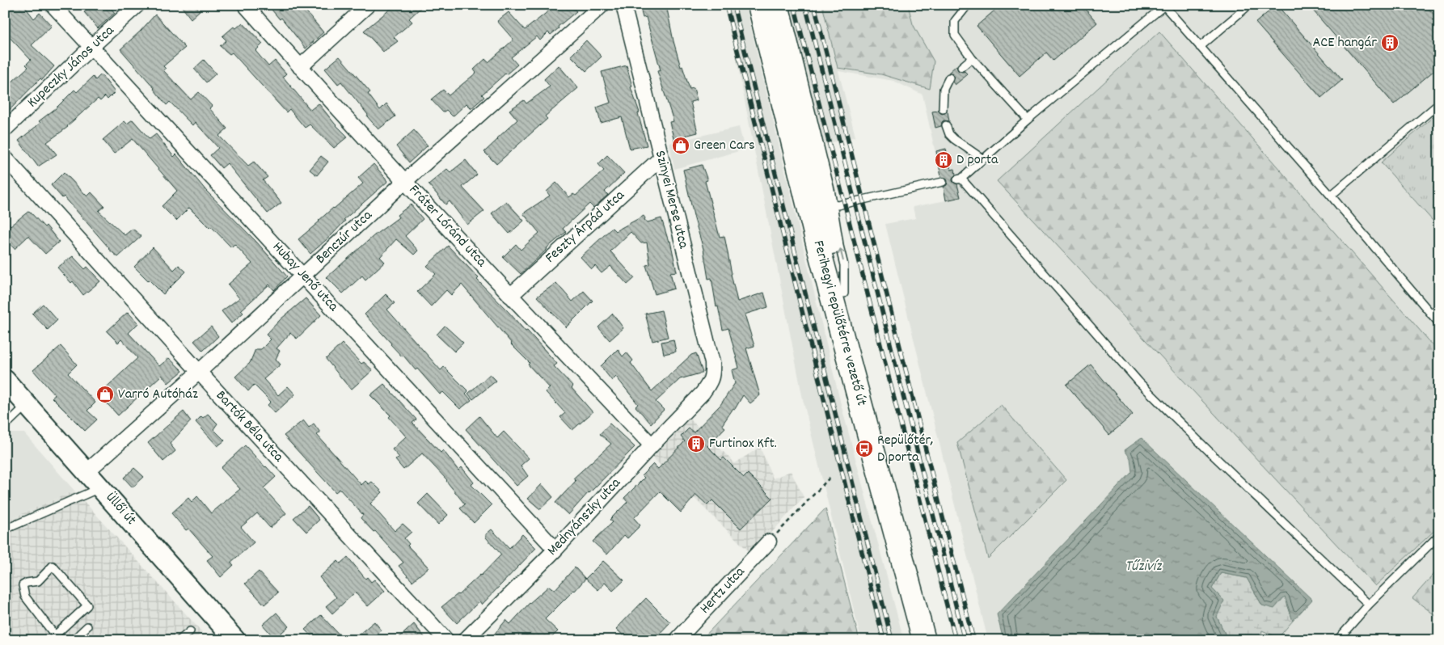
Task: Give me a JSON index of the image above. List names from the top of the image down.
{
  "streets": {
    "main road": ["Ferihegyi repülőtérre vezető út", "Üllői út"],
    "street": [
      "Kupeczky János utca",
      "Szinyei Merse utca",
      "Fráter Lóránd utca",
      "Feszty Árpád utca",
      "Benczúr utca",
      "Hubay Jenő utca",
      "Bartók Béla utca",
      "Mednyánszky utca",
      "Hertz utca"
    ]
  },
  "crossings": [
    ["Kupeczky János utca", "Hubay Jenő utca"],
    ["Szinyei Merse utca", "Feszty Árpád utca"],
    ["Szinyei Merse utca", "Mednyánszky utca"],
    ["Fráter Lóránd utca", "Feszty Árpád utca"],
    ["Fráter Lóránd utca", "Benczúr utca"],
    ["Fráter Lóránd utca", "Mednyánszky utca"],
    ["Benczúr utca", "Hubay Jenő utca"],
    ["Benczúr utca", "Bartók Béla utca"],
    ["Benczúr utca", "Üllői út"],
    ["Hubay Jenő utca", "Mednyánszky utca"]
  ],
  "water": ["Tűzivíz"],
  "places": {
    "building": ["ACE hangár", "D porta", "Furtinox Kft."],
    "shop": ["Green Cars", "Varró Autóház"],
    "bus stop": ["Repülőtér, D porta"]
  }
}
